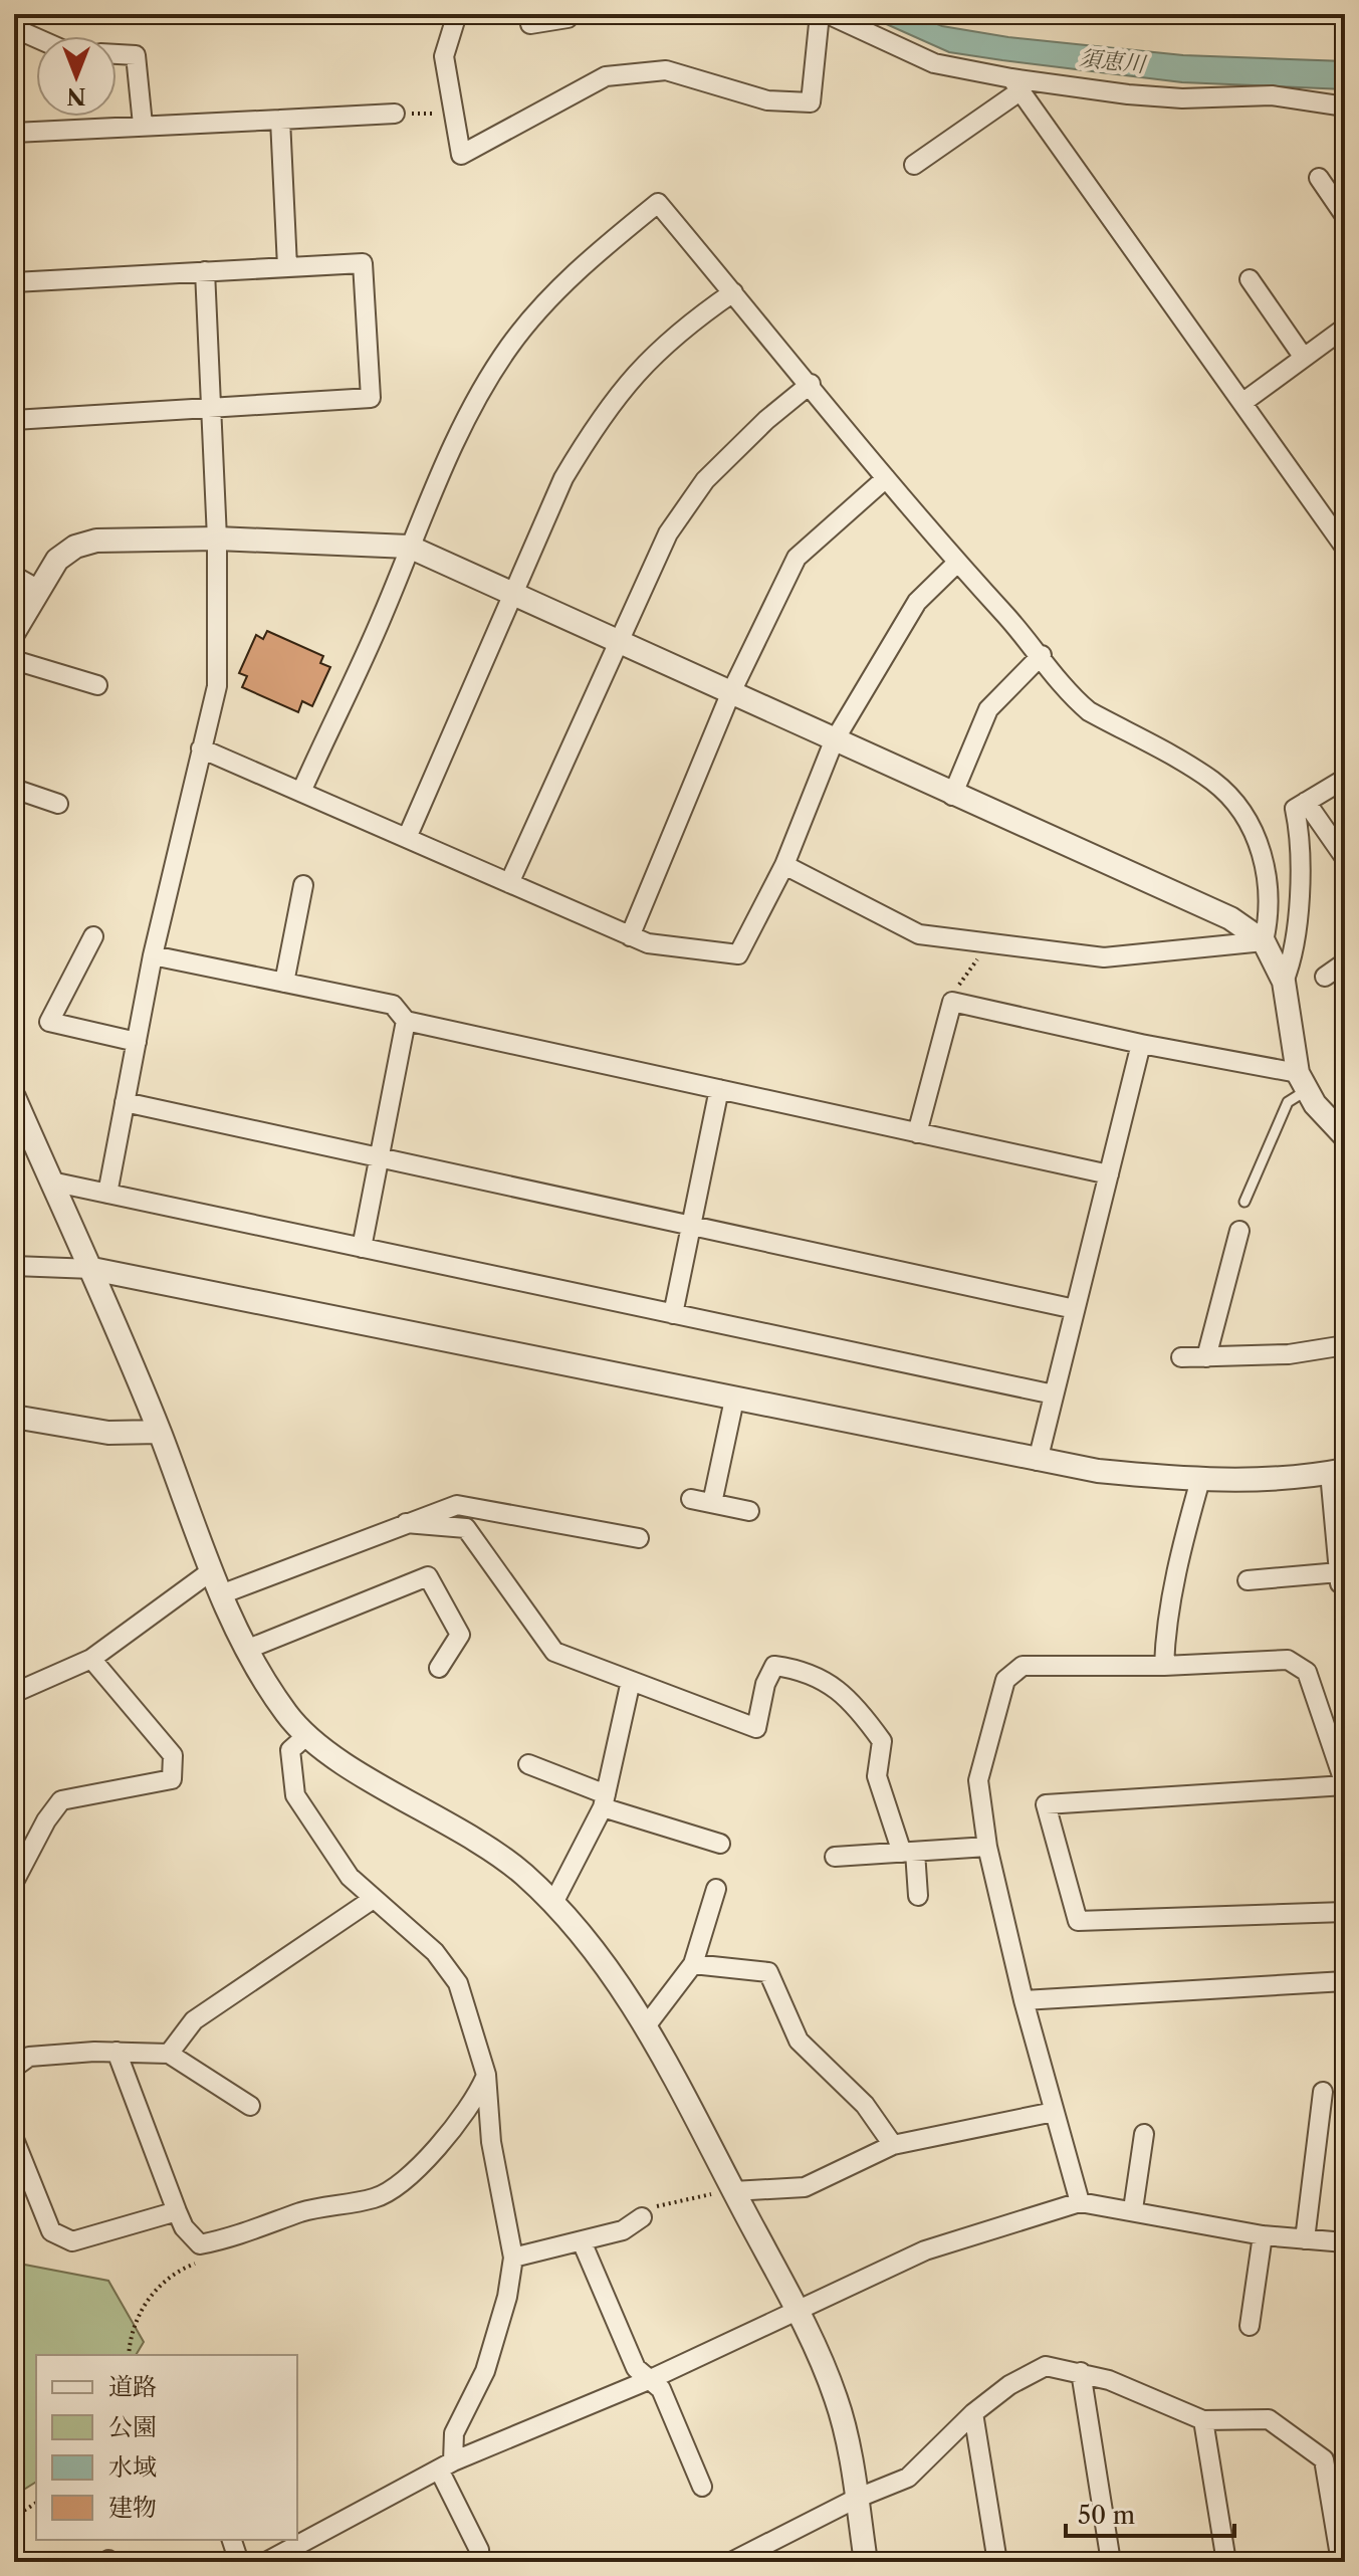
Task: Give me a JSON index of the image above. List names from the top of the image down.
{
  "water": ["須恵川"],
  "legend": [
    "道路",
    "公園",
    "水域",
    "建物"
  ],
  "scale_bar": "50 m",
  "north": "bottom"
}
